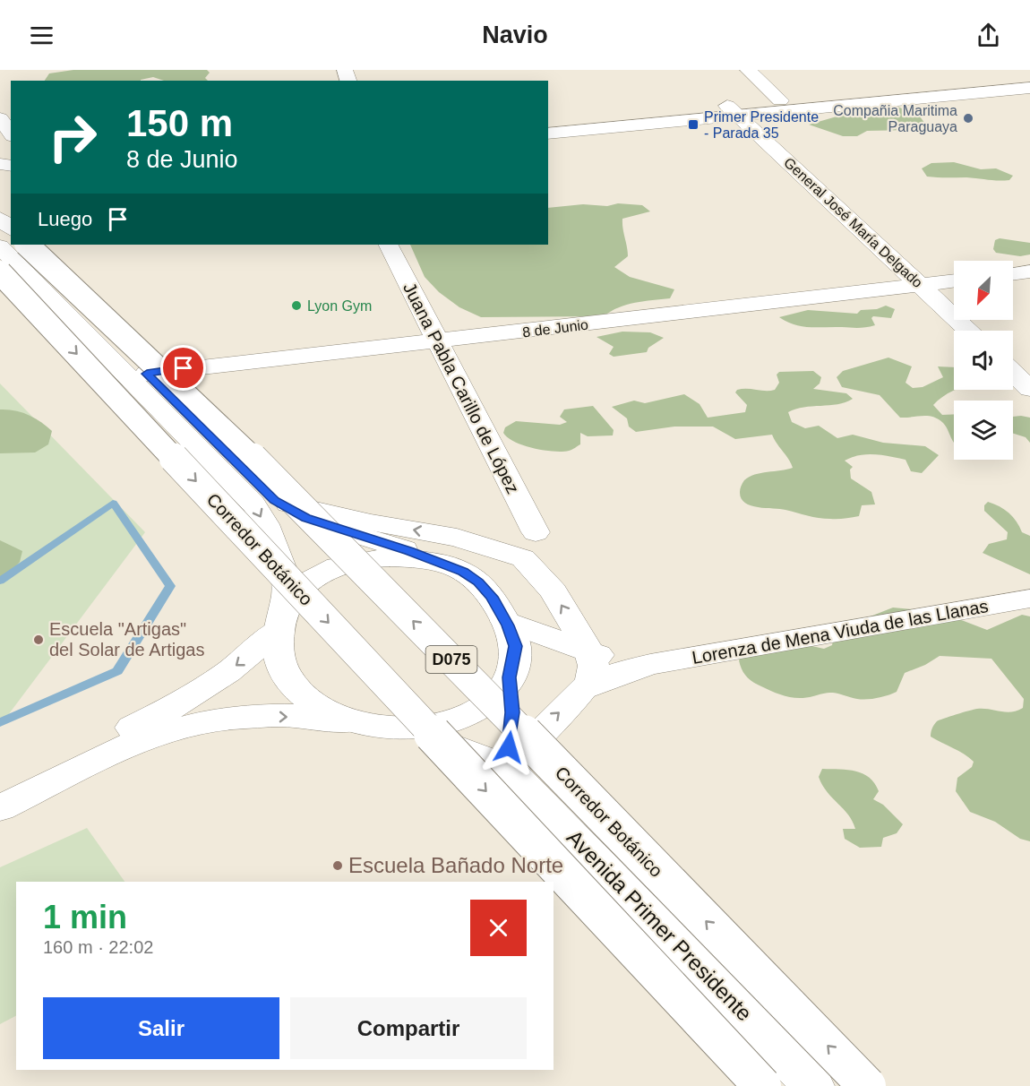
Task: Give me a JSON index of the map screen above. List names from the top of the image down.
{
  "streets": {
    "main road": [
      "General José María Delgado",
      "8 de Junio",
      "Juana Pabla Carillo de López",
      "Corredor Botánico",
      "Lorenza de Mena Viuda de las Llanas",
      "D075",
      "Avenida Primer Presidente"
    ]
  },
  "crossings": [
    ["General José María Delgado", "8 de Junio"],
    ["8 de Junio", "Juana Pabla Carillo de López"],
    ["8 de Junio", "Avenida Primer Presidente"],
    ["Lorenza de Mena Viuda de las Llanas", "Avenida Primer Presidente"]
  ],
  "places": {
    "other": [
      "Compañia Maritima Paraguaya",
      "Lyon Gym",
      "Escuela \"Artigas\" del Solar de Artigas",
      "Escuela Bañado Norte"
    ],
    "transit": ["Primer Presidente - Parada 35"]
  },
  "north": "bottom left",
  "page": {
    "header": "Navio",
    "turn": ["150 m", "8 de Junio"],
    "then": "Luego",
    "heading": ["1 min", "160 m · 22:02"],
    "buttons": ["Salir", "Compartir"]
  }
}
